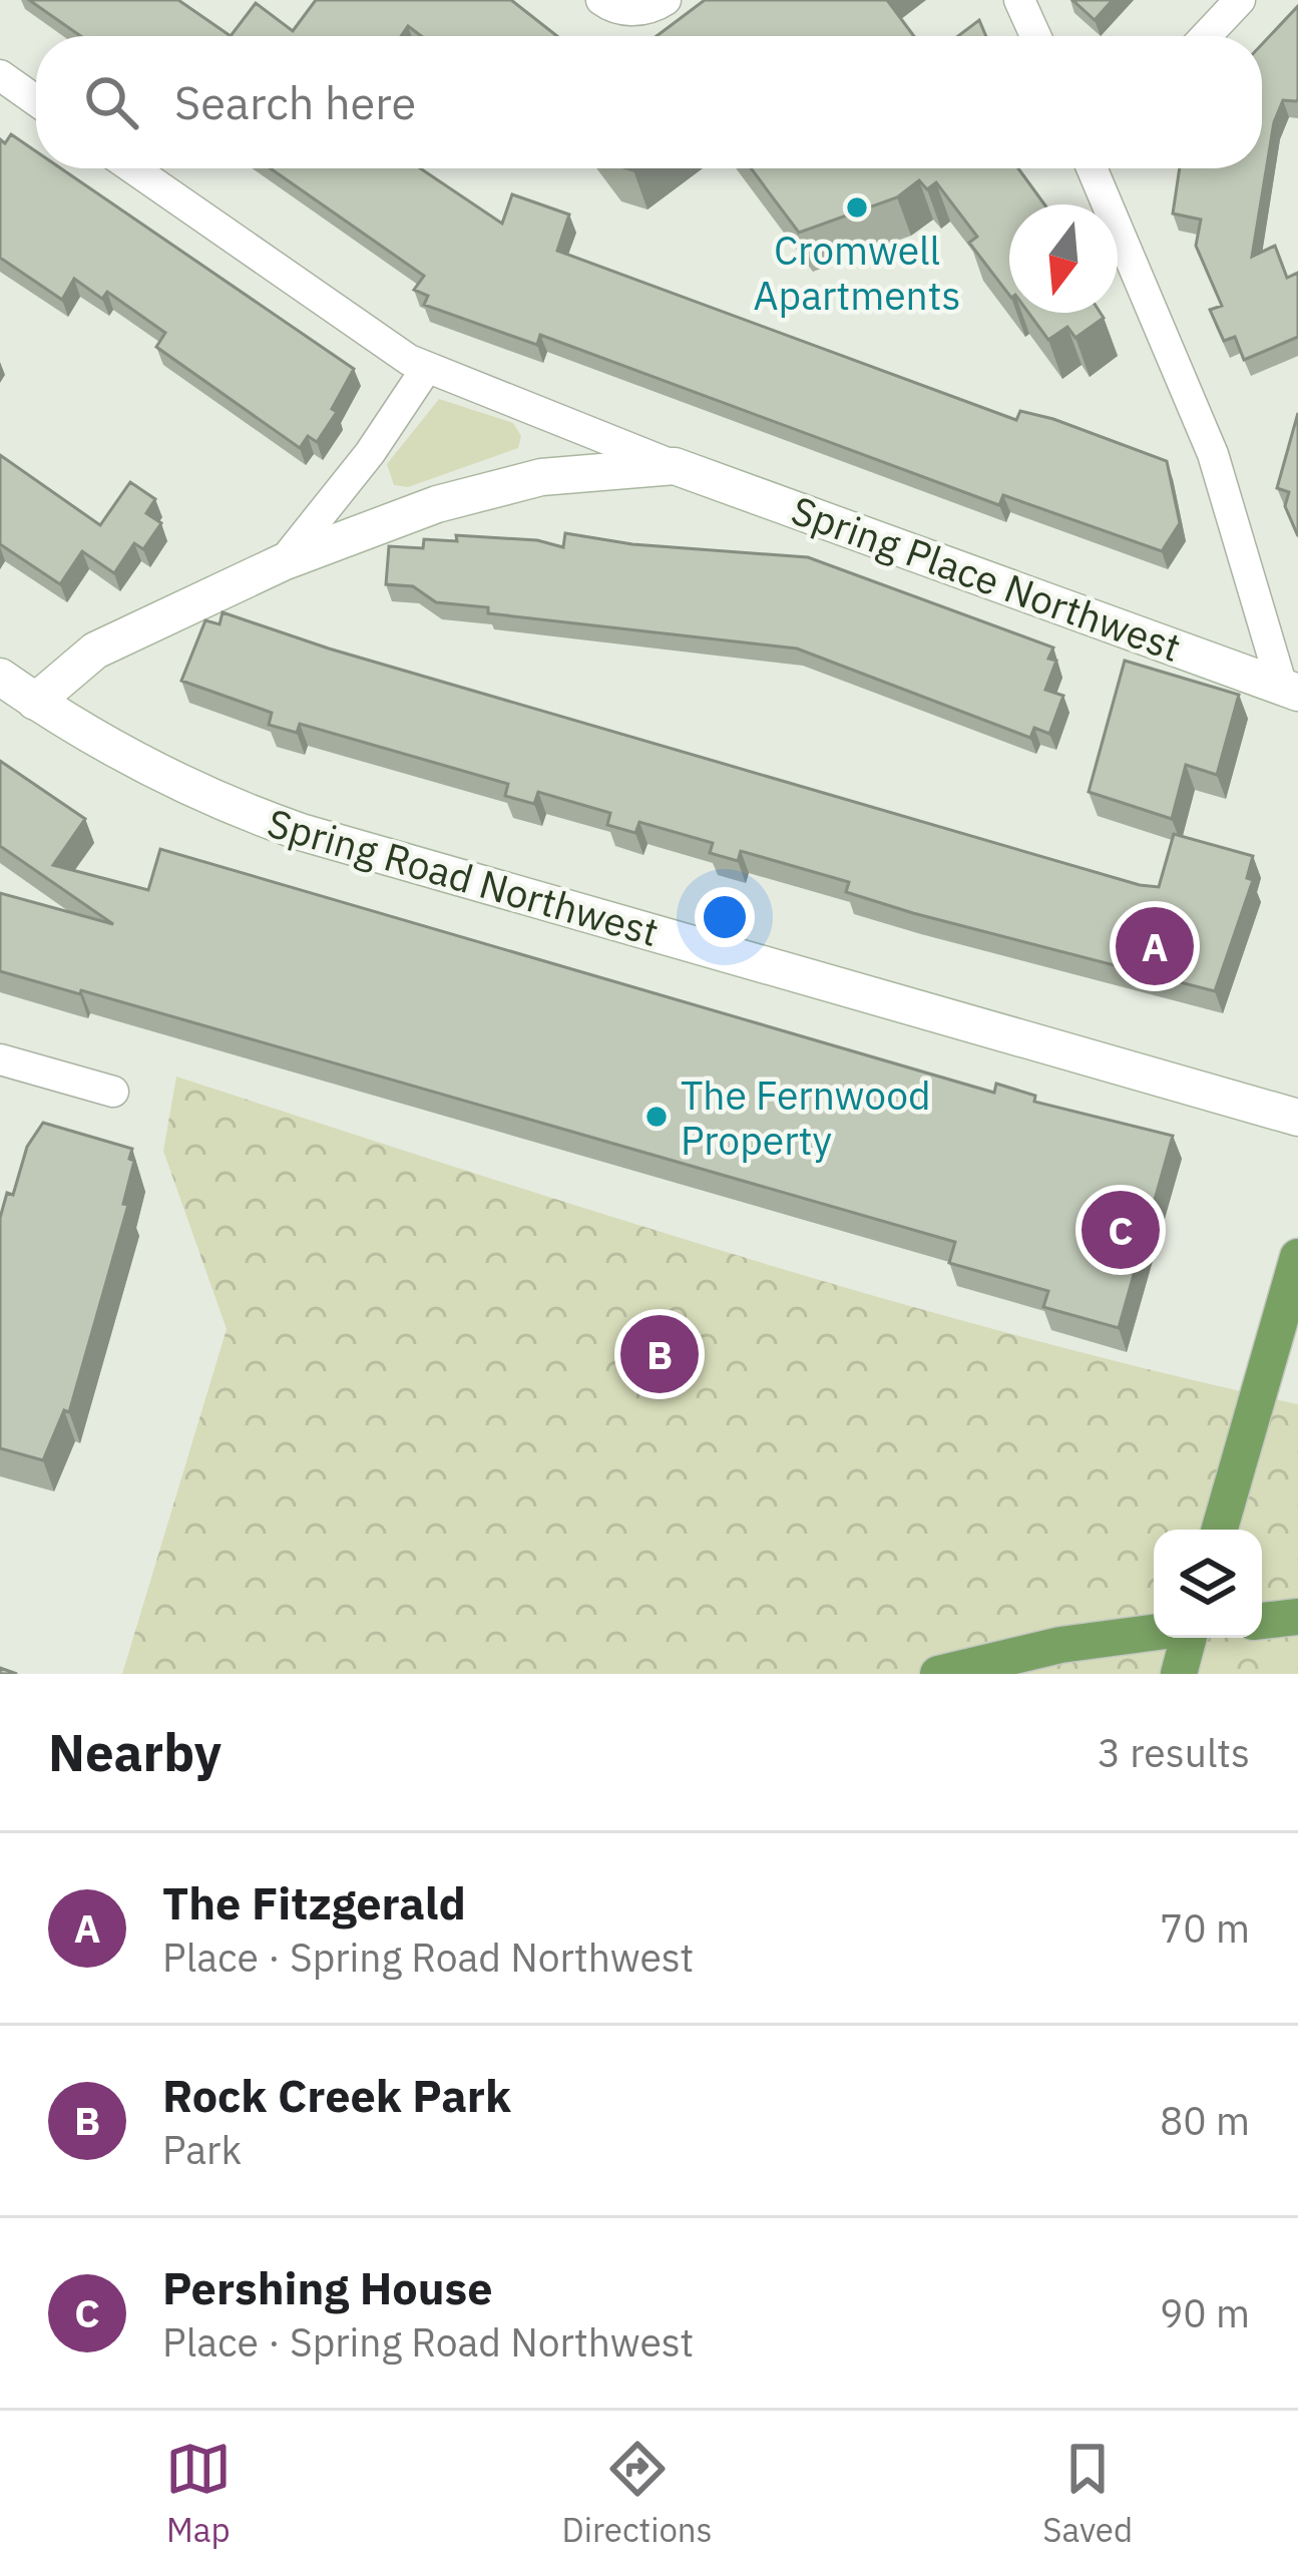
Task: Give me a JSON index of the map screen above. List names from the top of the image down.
{
  "streets": {
    "street": ["Spring Place Northwest", "Spring Road Northwest"]
  },
  "crossings": [
    ["Spring Place Northwest", "Spring Road Northwest"]
  ],
  "places": ["Cromwell Apartments", "The Fernwood Property"],
  "north": "bottom",
  "page": {
    "search": "Search here",
    "pins": ["A", "C", "B"],
    "heading": ["Nearby", "3 results"],
    "list": [
      {
        "mark": "A",
        "name": "The Fitzgerald",
        "note": "Place · Spring Road Northwest",
        "value": "70 m"
      },
      {
        "mark": "B",
        "name": "Rock Creek Park",
        "note": "Park",
        "value": "80 m"
      },
      {
        "mark": "C",
        "name": "Pershing House",
        "note": "Place · Spring Road Northwest",
        "value": "90 m"
      }
    ],
    "nav": ["Map", "Directions", "Saved"]
  }
}
